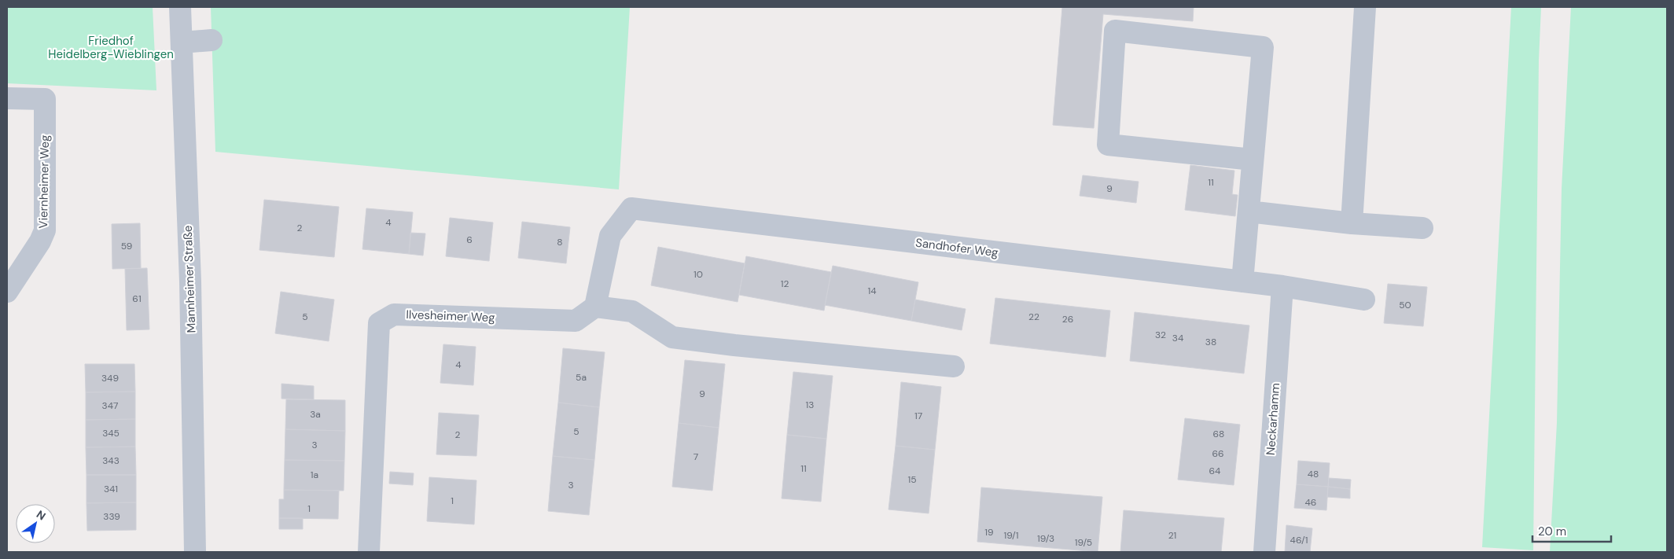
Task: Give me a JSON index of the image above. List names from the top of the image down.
{
  "streets": {
    "street": [
      "Viernheimer Weg",
      "Sandhofer Weg",
      "Mannheimer Straße",
      "Ilvesheimer Weg",
      "Neckarhamm"
    ]
  },
  "crossings": [
    ["Sandhofer Weg", "Ilvesheimer Weg"],
    ["Sandhofer Weg", "Neckarhamm"]
  ],
  "parks": ["Friedhof Heidelberg-Wieblingen"],
  "house_numbers": [
    "11",
    "9",
    "4",
    "2",
    "6",
    "8",
    "59",
    "10",
    "12",
    "14",
    "61",
    "50",
    "5",
    "22",
    "26",
    "32",
    "34",
    "38",
    "4",
    "5a",
    "349",
    "9",
    "13",
    "347",
    "3a",
    "17",
    "5",
    "345",
    "68",
    "2",
    "3",
    "66",
    "7",
    "343",
    "11",
    "64",
    "48",
    "1a",
    "15",
    "3",
    "341",
    "1",
    "46",
    "1",
    "339",
    "19",
    "19/1",
    "21",
    "19/3",
    "46/1",
    "19/5"
  ],
  "scale_bar": "20 m",
  "north": "top right"
}
